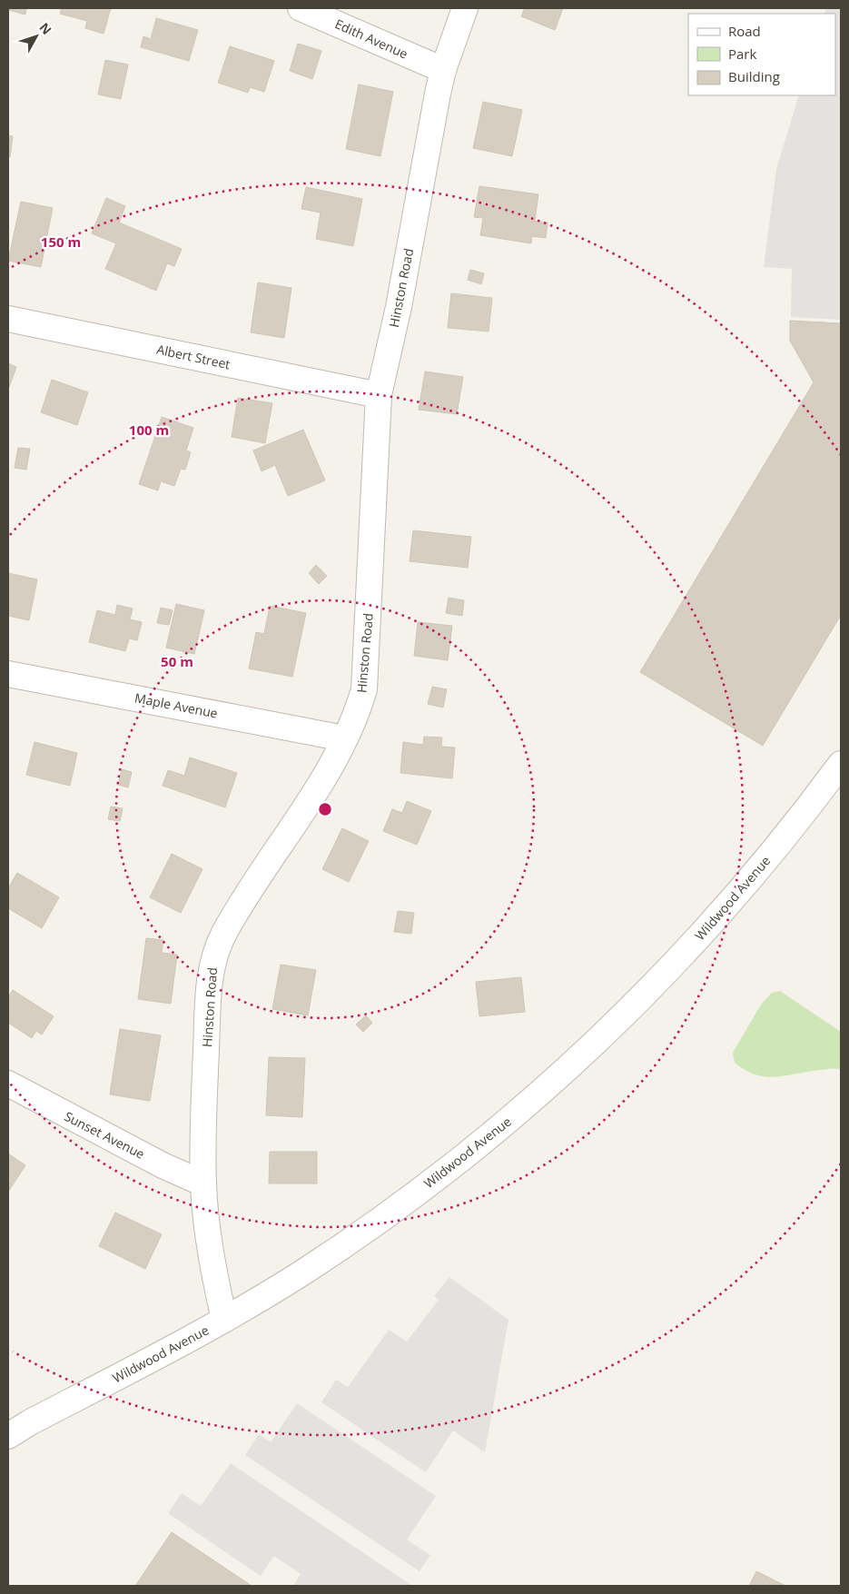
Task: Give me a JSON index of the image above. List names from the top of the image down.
{
  "streets": {
    "street": [
      "Edith Avenue",
      "Hinston Road",
      "Albert Street",
      "Maple Avenue",
      "Wildwood Avenue",
      "Sunset Avenue"
    ]
  },
  "crossings": [
    ["Edith Avenue", "Hinston Road"],
    ["Hinston Road", "Albert Street"],
    ["Hinston Road", "Maple Avenue"],
    ["Hinston Road", "Wildwood Avenue"],
    ["Hinston Road", "Sunset Avenue"]
  ],
  "legend": ["Road", "Park", "Building"],
  "north": "top right",
  "rings": ["150 m", "100 m", "50 m"]
}
